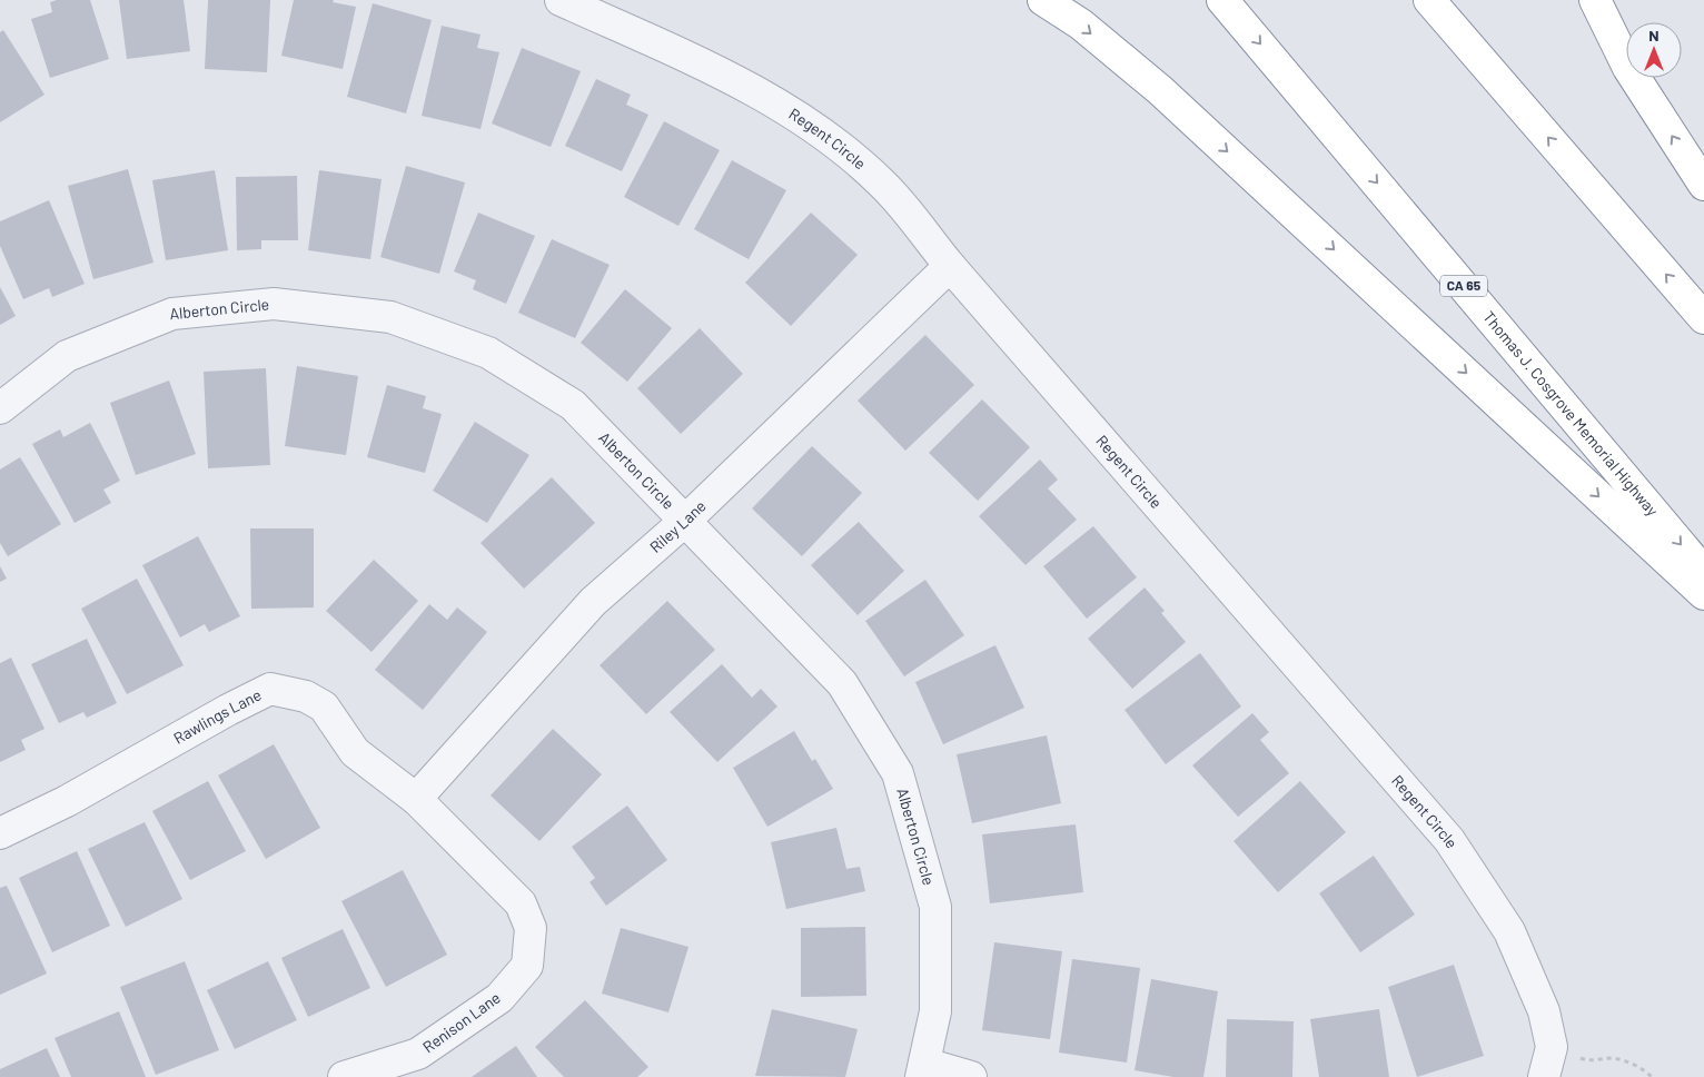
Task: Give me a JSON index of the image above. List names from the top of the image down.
{
  "streets": {
    "highway": ["CA 65", "Thomas J. Cosgrove Memorial Highway"],
    "street": [
      "Regent Circle",
      "Alberton Circle",
      "Riley Lane",
      "Rawlings Lane",
      "Renison Lane"
    ]
  },
  "crossings": [
    ["Regent Circle", "Riley Lane"],
    ["Alberton Circle", "Riley Lane"],
    ["Riley Lane", "Rawlings Lane"],
    ["Riley Lane", "Renison Lane"],
    ["Rawlings Lane", "Renison Lane"]
  ],
  "north": "top"
}
